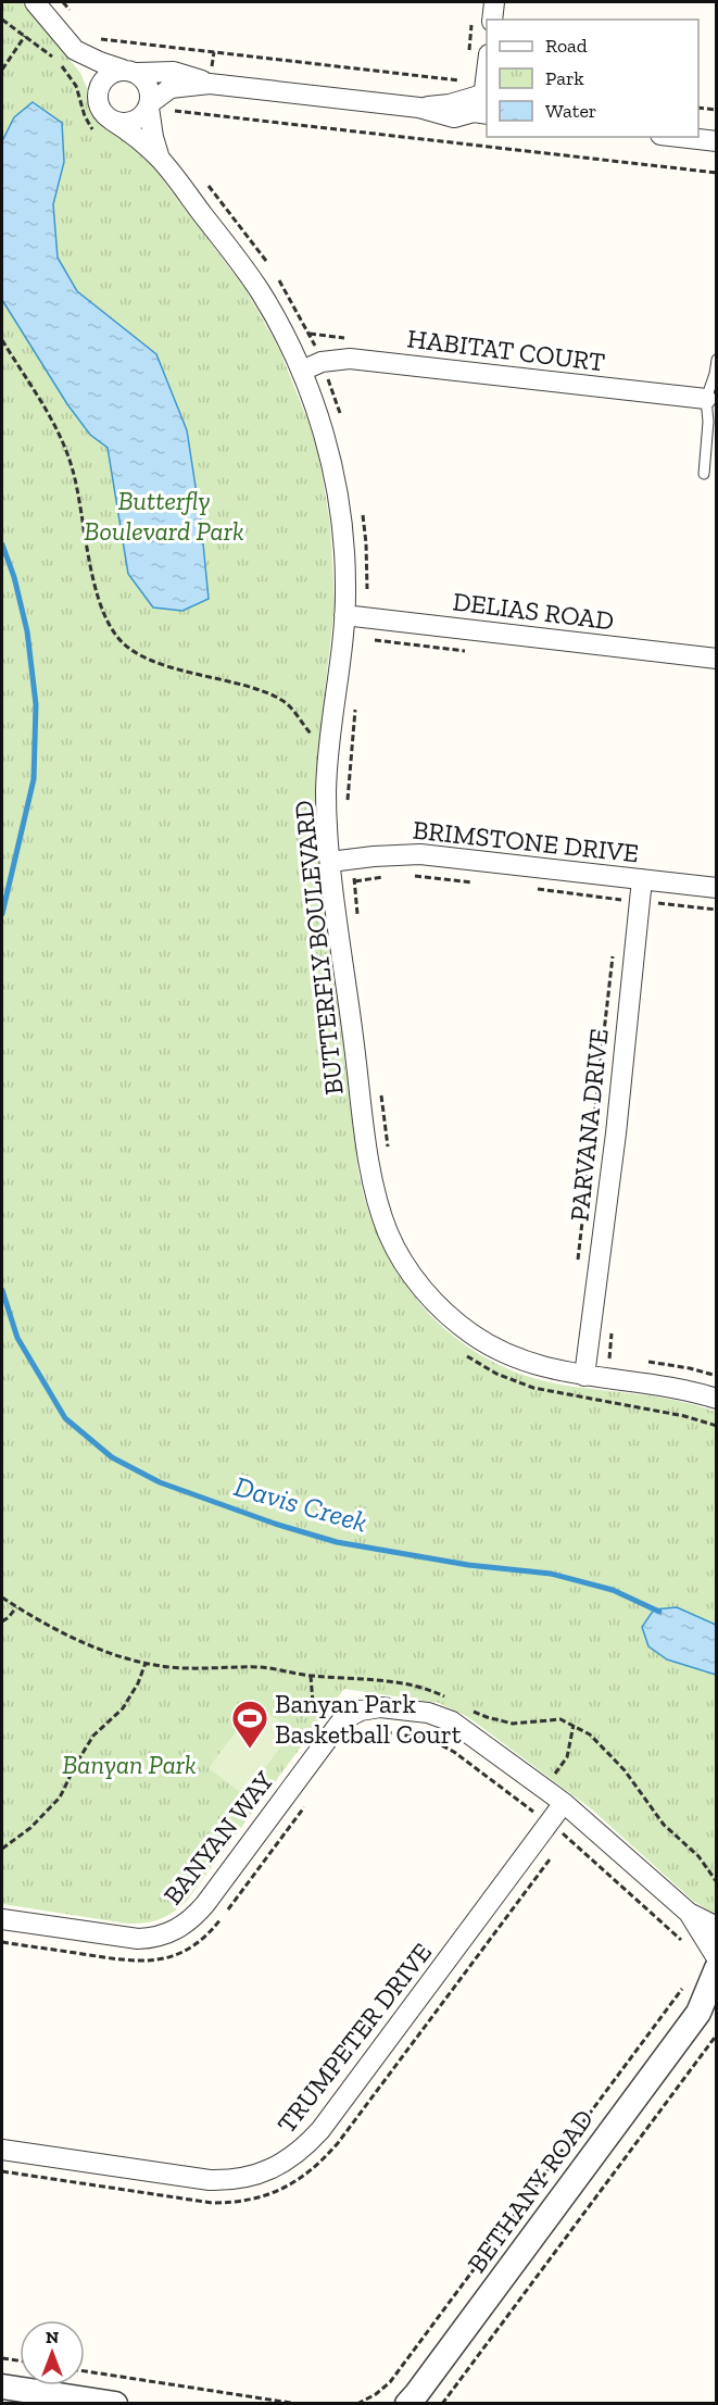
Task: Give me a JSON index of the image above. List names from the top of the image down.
{
  "streets": {
    "street": [
      "HABITAT COURT",
      "DELIAS ROAD",
      "BRIMSTONE DRIVE",
      "BUTTERFLY BOULEVARD",
      "PARVANA DRIVE",
      "BANYAN WAY",
      "TRUMPETER DRIVE",
      "BETHANY ROAD"
    ]
  },
  "crossings": [
    ["HABITAT COURT", "BUTTERFLY BOULEVARD"],
    ["DELIAS ROAD", "BUTTERFLY BOULEVARD"],
    ["BRIMSTONE DRIVE", "BUTTERFLY BOULEVARD"],
    ["BRIMSTONE DRIVE", "PARVANA DRIVE"],
    ["BUTTERFLY BOULEVARD", "PARVANA DRIVE"],
    ["BANYAN WAY", "TRUMPETER DRIVE"]
  ],
  "water": ["Davis Creek"],
  "parks": ["Butterfly Boulevard Park", "Banyan Park"],
  "places": {
    "sports": ["Banyan Park Basketball Court"]
  },
  "legend": ["Road", "Park", "Water"],
  "north": "top"
}
